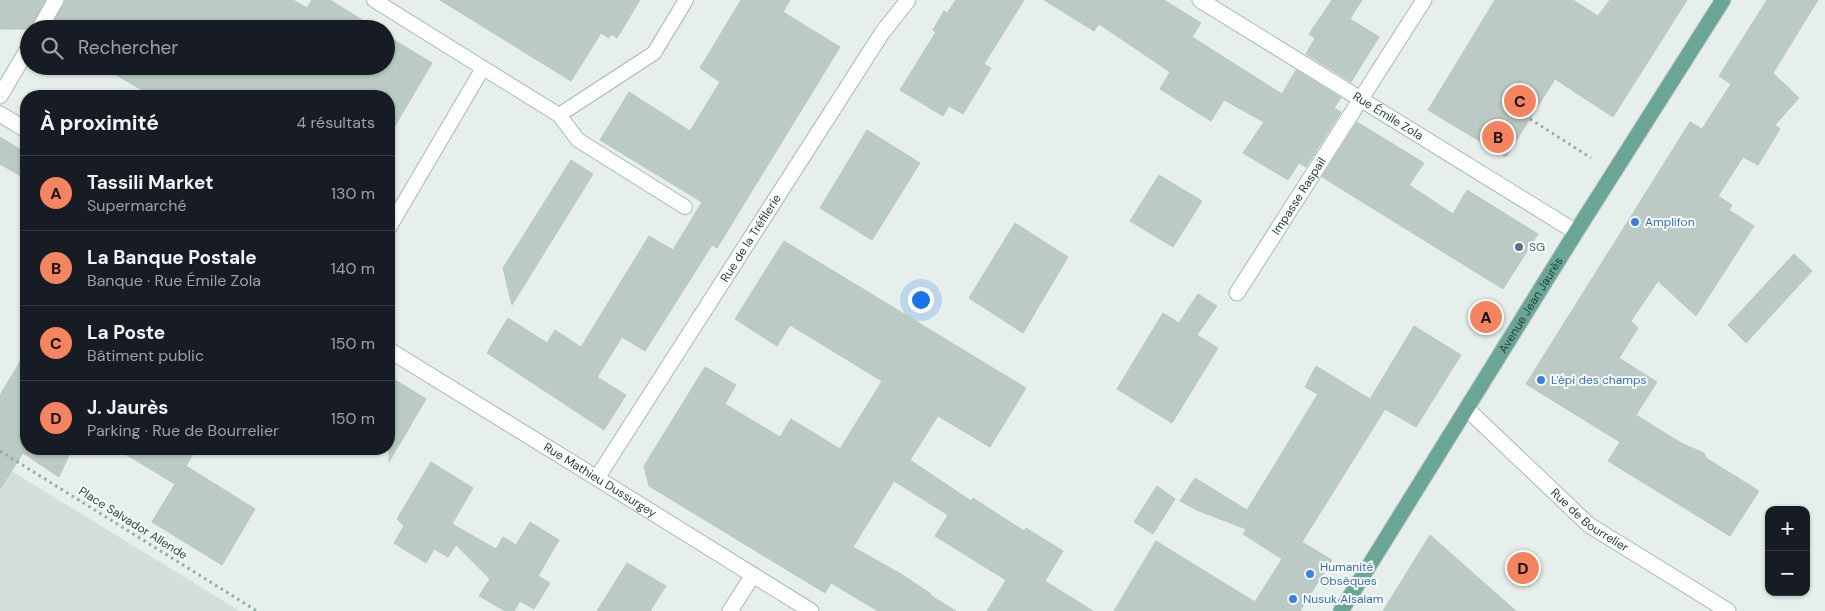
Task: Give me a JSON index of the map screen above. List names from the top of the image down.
{
  "streets": {
    "main road": ["Avenue Jean Jaurès"],
    "street": [
      "Rue Émile Zola",
      "Impasse Raspail",
      "Rue de la Tréfilerie",
      "Rue Mathieu Dussurgey",
      "Rue de Bourrelier"
    ],
    "path": ["Place Salvador Allende"]
  },
  "crossings": [
    ["Rue Émile Zola", "Impasse Raspail"],
    ["Rue Émile Zola", "Avenue Jean Jaurès"],
    ["Rue de la Tréfilerie", "Rue Mathieu Dussurgey"],
    ["Avenue Jean Jaurès", "Rue de Bourrelier"]
  ],
  "places": [
    "Amplifon",
    "SG",
    "L'épi des champs",
    "Humanité Obsèques",
    "Nusuk Alsalam"
  ],
  "page": {
    "search": "Rechercher",
    "pins": [
      "C",
      "B",
      "A",
      "D"
    ],
    "heading": ["À proximité", "4 résultats"],
    "list": [
      {
        "mark": "A",
        "name": "Tassili Market",
        "note": "Supermarché",
        "value": "130 m"
      },
      {
        "mark": "B",
        "name": "La Banque Postale",
        "note": "Banque · Rue Émile Zola",
        "value": "140 m"
      },
      {
        "mark": "C",
        "name": "La Poste",
        "note": "Bâtiment public",
        "value": "150 m"
      },
      {
        "mark": "D",
        "name": "J. Jaurès",
        "note": "Parking · Rue de Bourrelier",
        "value": "150 m"
      }
    ],
    "map_buttons": ["+", "−"]
  }
}
